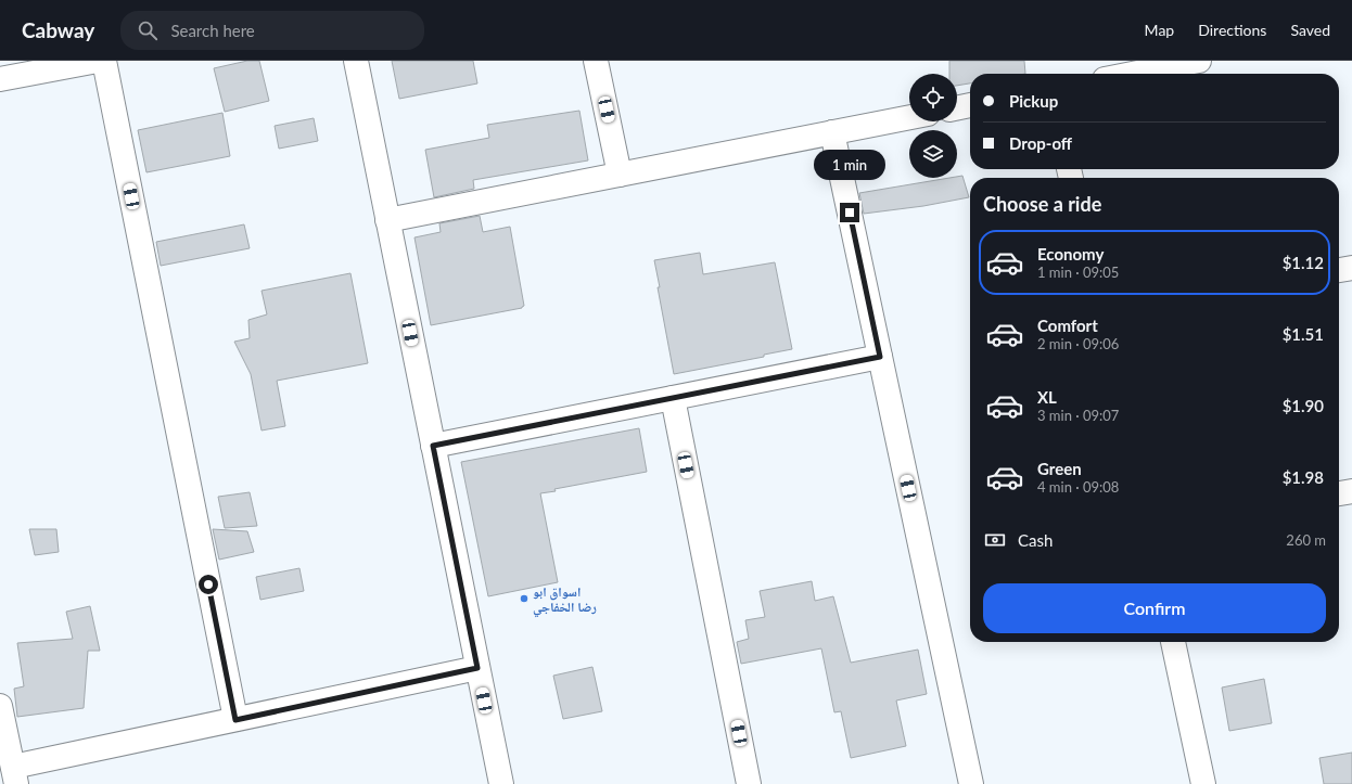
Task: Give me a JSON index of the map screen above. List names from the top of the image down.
{
  "places": ["اسواق ابو رضا الخفاجي"],
  "page": {
    "header": "Cabway",
    "search": "Search here",
    "nav": ["Map", "Directions", "Saved"],
    "banner": ["Pickup", "Drop-off"],
    "bubble": "1 min",
    "heading": "Choose a ride",
    "list": [
      {
        "name": "Economy",
        "note": "1 min · 09:05",
        "value": "$1.12"
      },
      {
        "name": "Comfort",
        "note": "2 min · 09:06",
        "value": "$1.51"
      },
      {
        "name": "XL",
        "note": "3 min · 09:07",
        "value": "$1.90"
      },
      {
        "name": "Green",
        "note": "4 min · 09:08",
        "value": "$1.98"
      }
    ],
    "pay": ["Cash", "260 m"],
    "buttons": "Confirm"
  }
}
